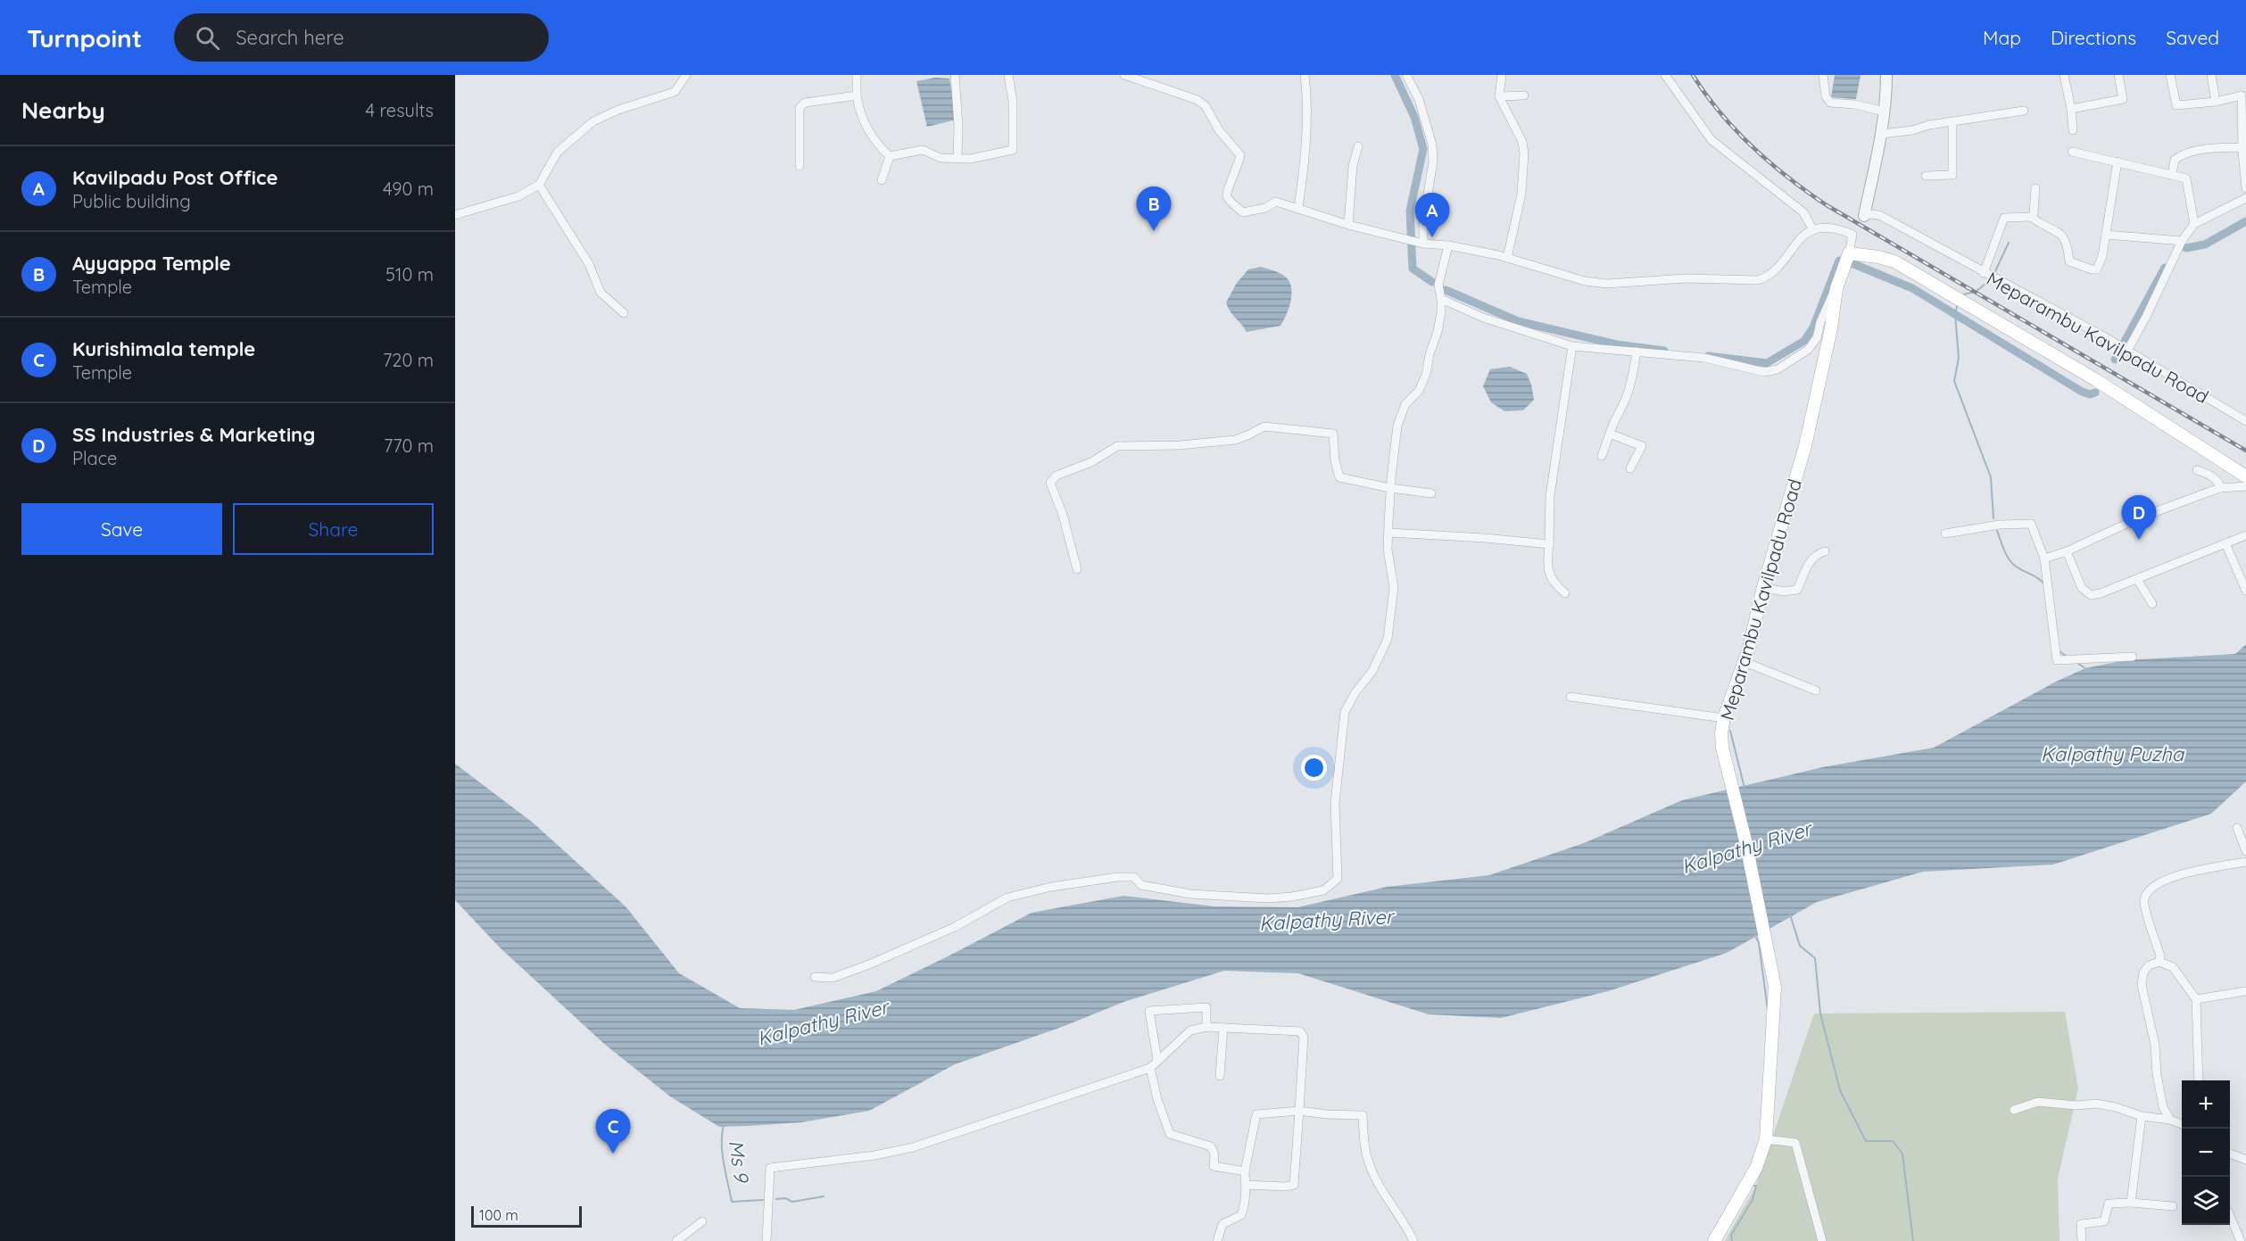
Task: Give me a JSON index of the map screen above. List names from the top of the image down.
{
  "streets": {
    "main road": ["Meparambu Kavilpadu Road"]
  },
  "water": ["Kalpathy Puzha", "Kalpathy River", "Ms 9"],
  "scale_bar": "100 m",
  "page": {
    "header": "Turnpoint",
    "search": "Search here",
    "nav": ["Map", "Directions", "Saved"],
    "heading": ["Nearby", "4 results"],
    "list": [
      {
        "mark": "A",
        "name": "Kavilpadu Post Office",
        "note": "Public building",
        "value": "490 m"
      },
      {
        "mark": "B",
        "name": "Ayyappa Temple",
        "note": "Temple",
        "value": "510 m"
      },
      {
        "mark": "C",
        "name": "Kurishimala temple",
        "note": "Temple",
        "value": "720 m"
      },
      {
        "mark": "D",
        "name": "SS Industries & Marketing",
        "note": "Place",
        "value": "770 m"
      }
    ],
    "pins": [
      "B",
      "A",
      "D",
      "C"
    ],
    "buttons": ["Save", "Share"],
    "map_buttons": ["+", "−"],
    "scale": "100 m"
  }
}
